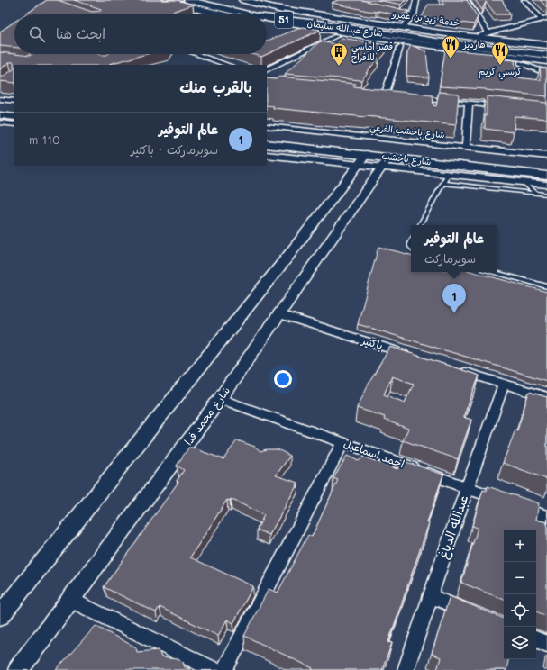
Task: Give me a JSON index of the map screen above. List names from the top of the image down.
{
  "streets": {
    "main road": [
      "خدمة زيد بن عمرو",
      "51",
      "شارع عبدالله سليمان",
      "شارع باخشب"
    ],
    "street": [
      "شارع باخشب الفرعي",
      "باكثير",
      "شارع محمد فدا",
      "احمد اسماعيل",
      "عبدالله الدباغ"
    ]
  },
  "crossings": [
    ["خدمة زيد بن عمرو", "شارع عبدالله سليمان"],
    ["شارع باخشب", "شارع محمد فدا"],
    ["باكثير", "شارع محمد فدا"],
    ["شارع محمد فدا", "احمد اسماعيل"],
    ["احمد اسماعيل", "عبدالله الدباغ"]
  ],
  "places": {
    "restaurant": ["هارديز", "كرسبي كريم"],
    "building": ["قصر اماسي للافراح"]
  },
  "page": {
    "search": "ابحث هنا",
    "heading": "بالقرب منك",
    "list": [
      {
        "mark": "1",
        "name": "عالم التوفير",
        "note": "سوبرماركت · باكثير",
        "value": "110 m"
      }
    ],
    "popup": ["عالم التوفير", "سوبرماركت"],
    "pins": "1",
    "map_buttons": ["+", "−"]
  }
}
